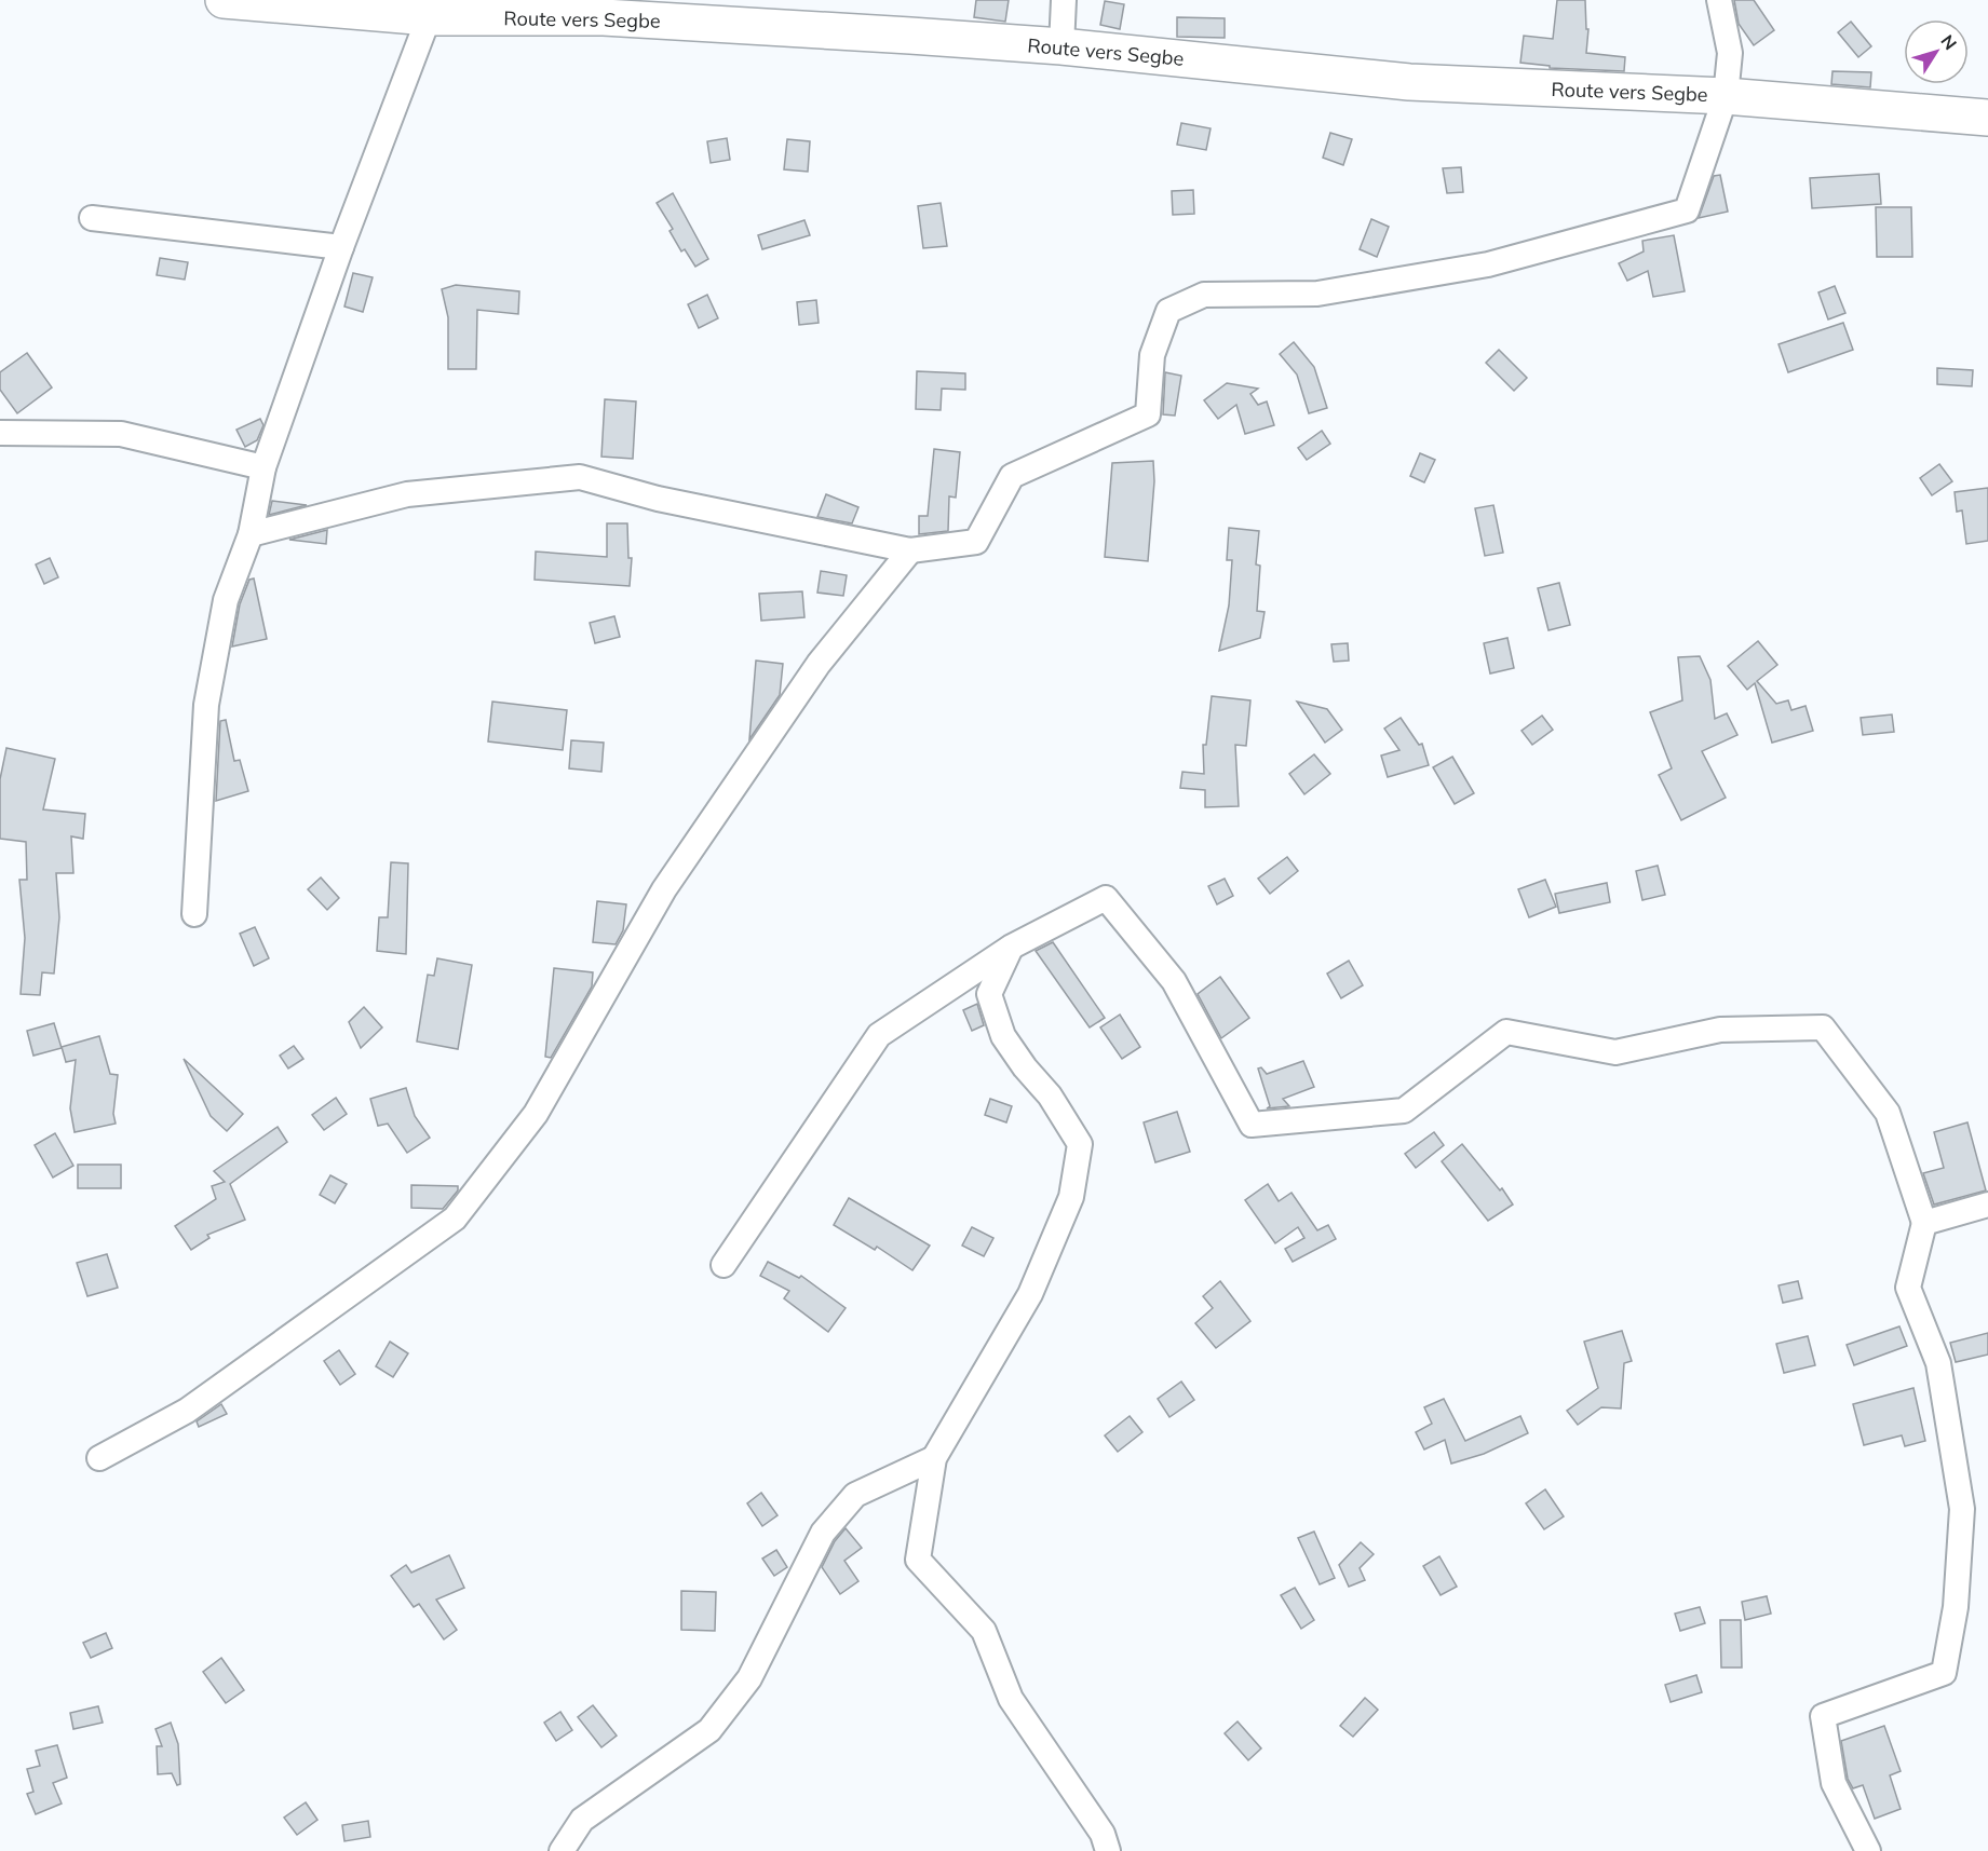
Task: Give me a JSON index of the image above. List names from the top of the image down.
{
  "streets": {
    "main road": ["Route vers Segbe"]
  },
  "north": "top right"
}
